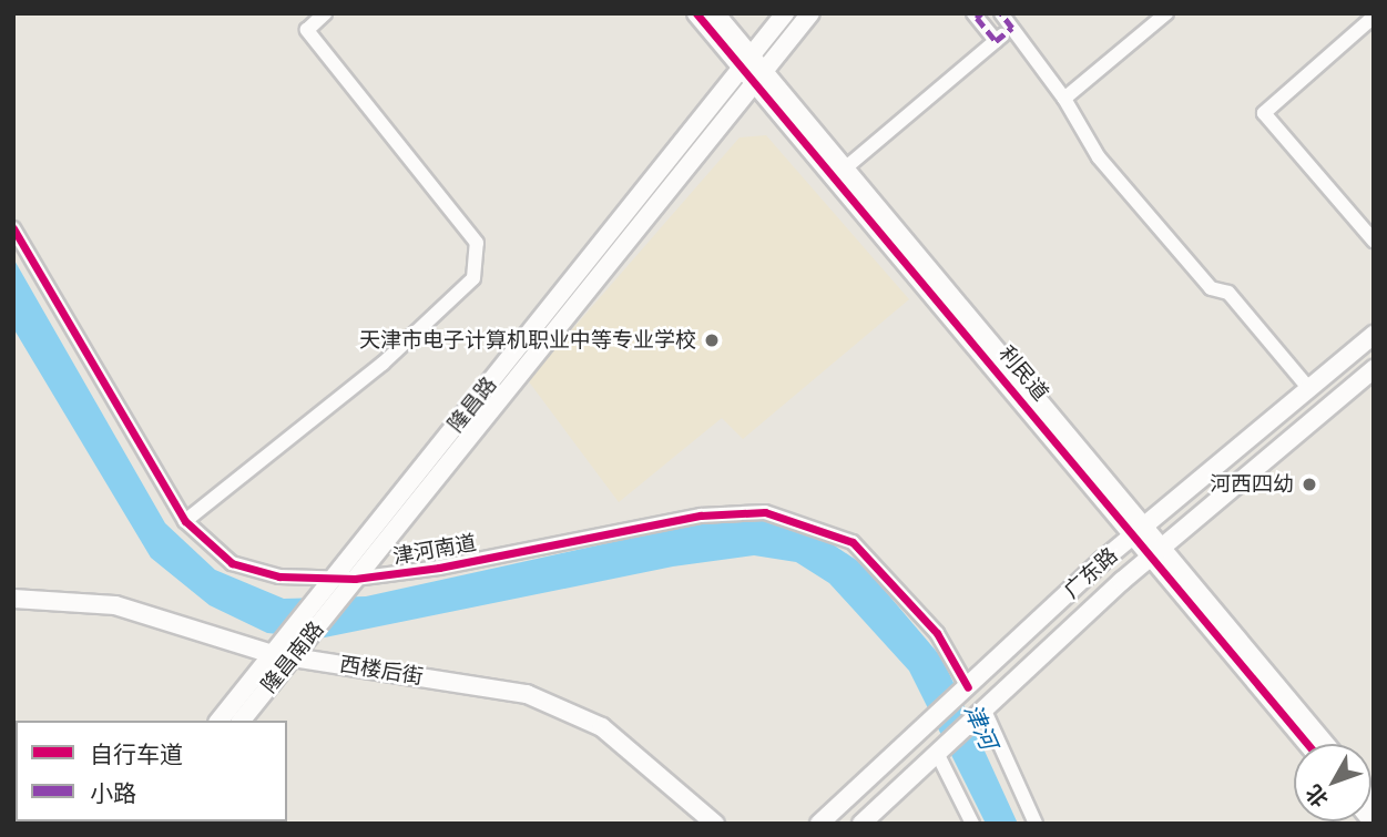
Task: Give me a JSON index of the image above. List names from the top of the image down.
{
  "streets": {
    "main road": [
      "利民道",
      "隆昌路",
      "广东路",
      "隆昌南路",
      "西楼后街"
    ],
    "street": ["津河南道"]
  },
  "crossings": [
    ["利民道", "隆昌路"],
    ["利民道", "广东路"],
    ["隆昌路", "津河南道"],
    ["隆昌路", "隆昌南路"],
    ["隆昌路", "西楼后街"],
    ["津河南道", "广东路"],
    ["隆昌南路", "西楼后街"]
  ],
  "water": ["津河"],
  "places": ["天津市电子计算机职业中等专业学校", "河西四幼"],
  "legend": ["自行车道", "小路"],
  "north": "bottom left"
}
